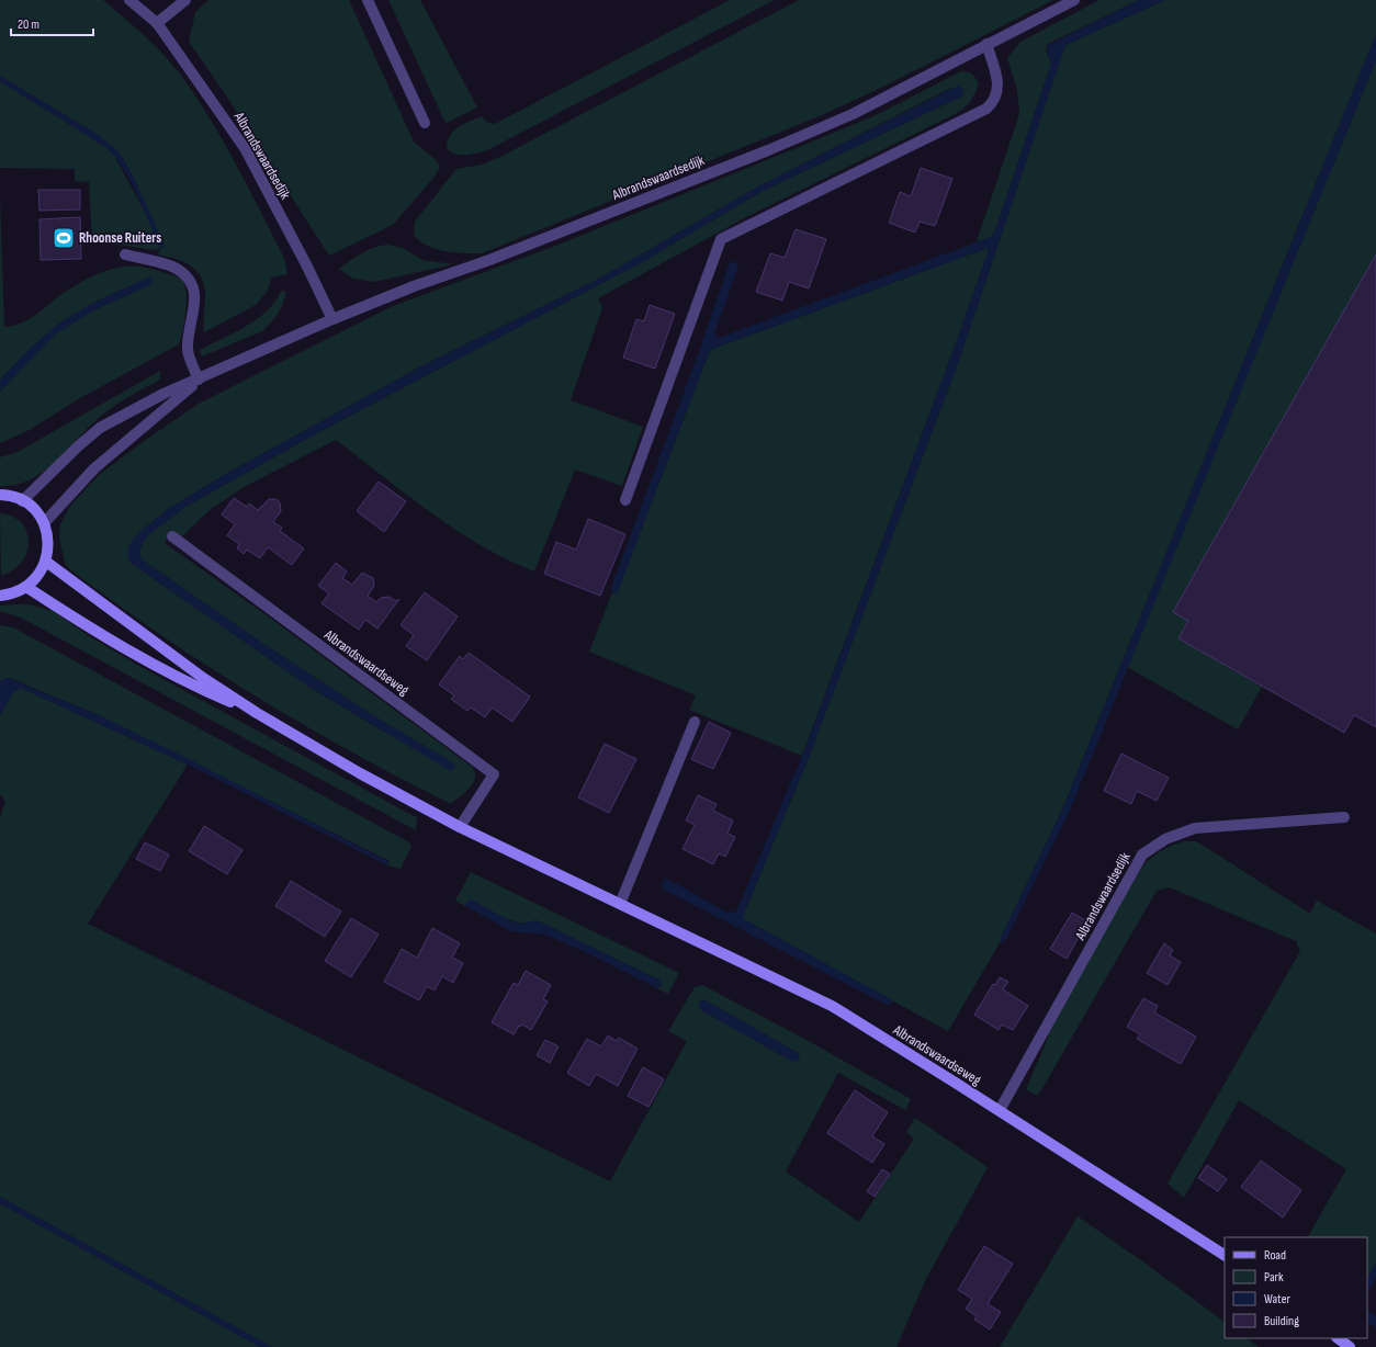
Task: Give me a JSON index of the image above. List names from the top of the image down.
{
  "streets": {
    "street": ["Albrandswaardsedijk", "Albrandswaardseweg"]
  },
  "crossings": [
    ["Albrandswaardsedijk", "Albrandswaardseweg"]
  ],
  "places": {
    "sports": ["Rhoonse Ruiters"]
  },
  "legend": [
    "Road",
    "Park",
    "Water",
    "Building"
  ],
  "scale_bar": "20 m"
}
